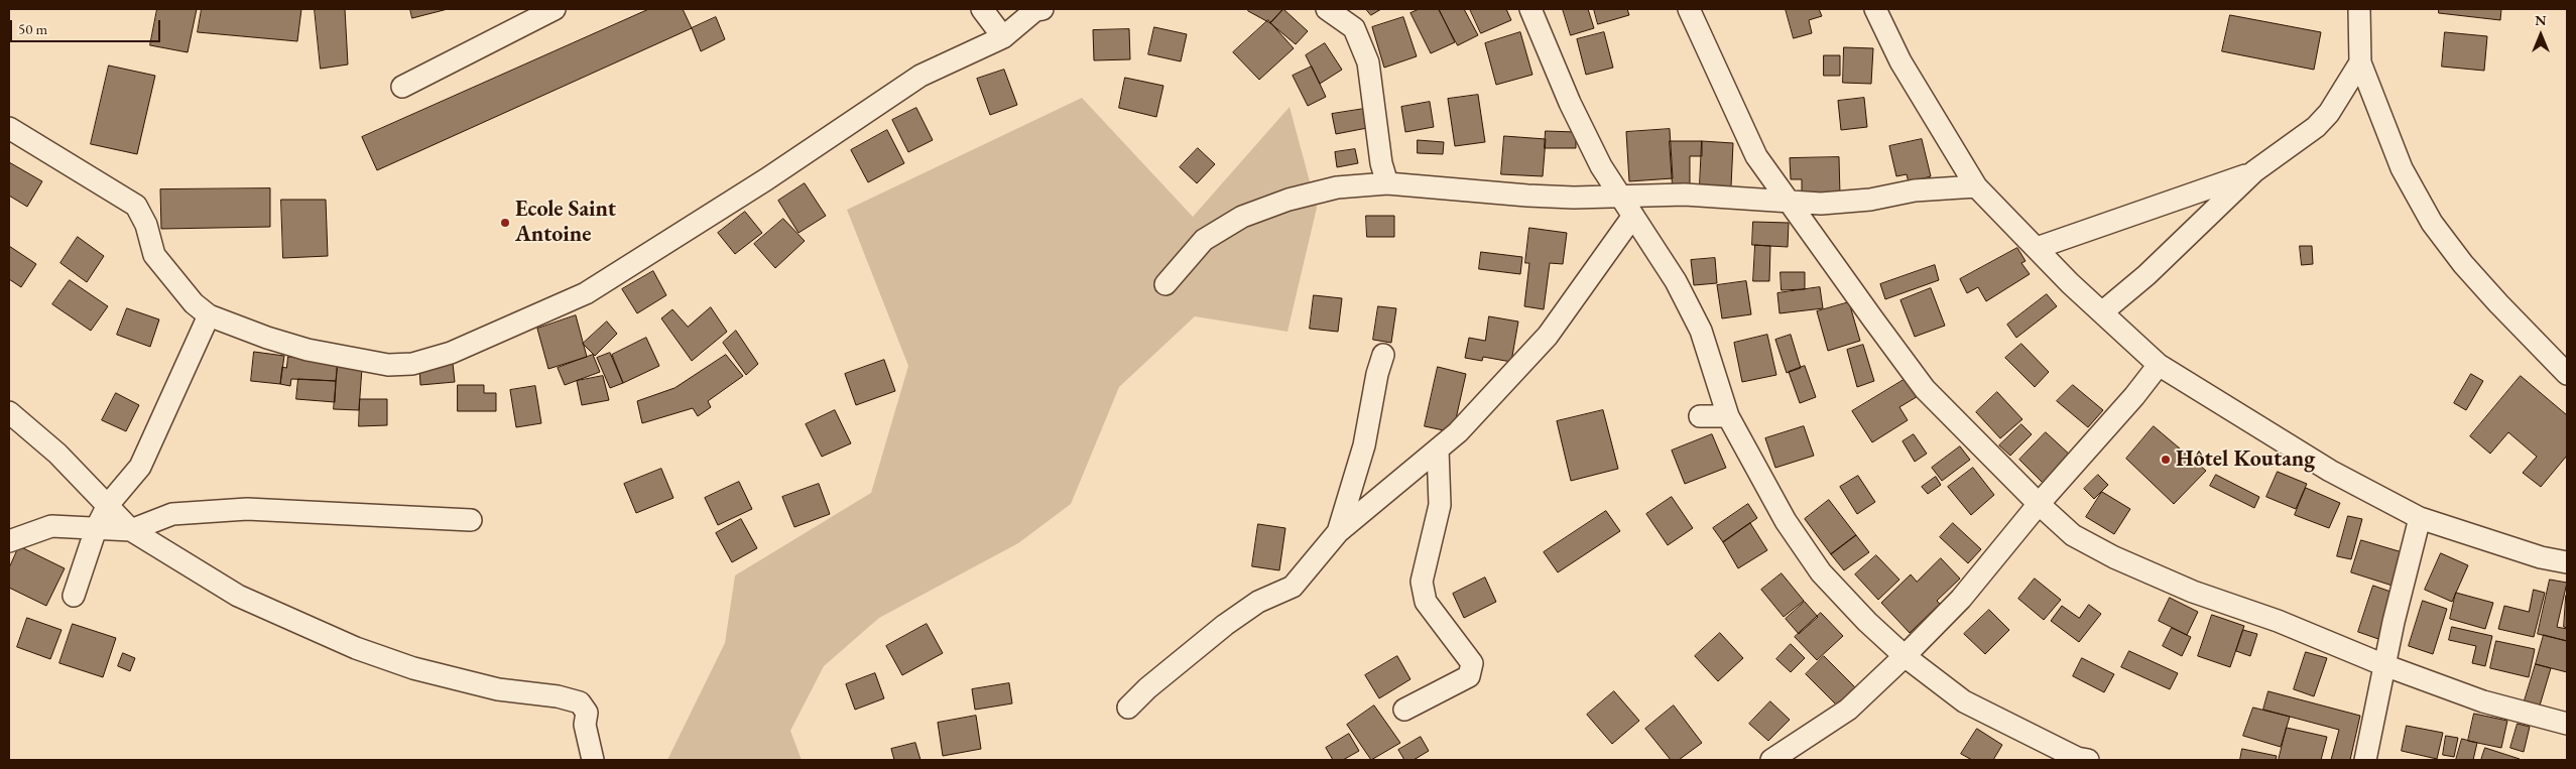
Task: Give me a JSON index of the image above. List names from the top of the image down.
{
  "places": ["Ecole Saint Antoine", "Hôtel Koutang"],
  "scale_bar": "50 m",
  "north": "top"
}
